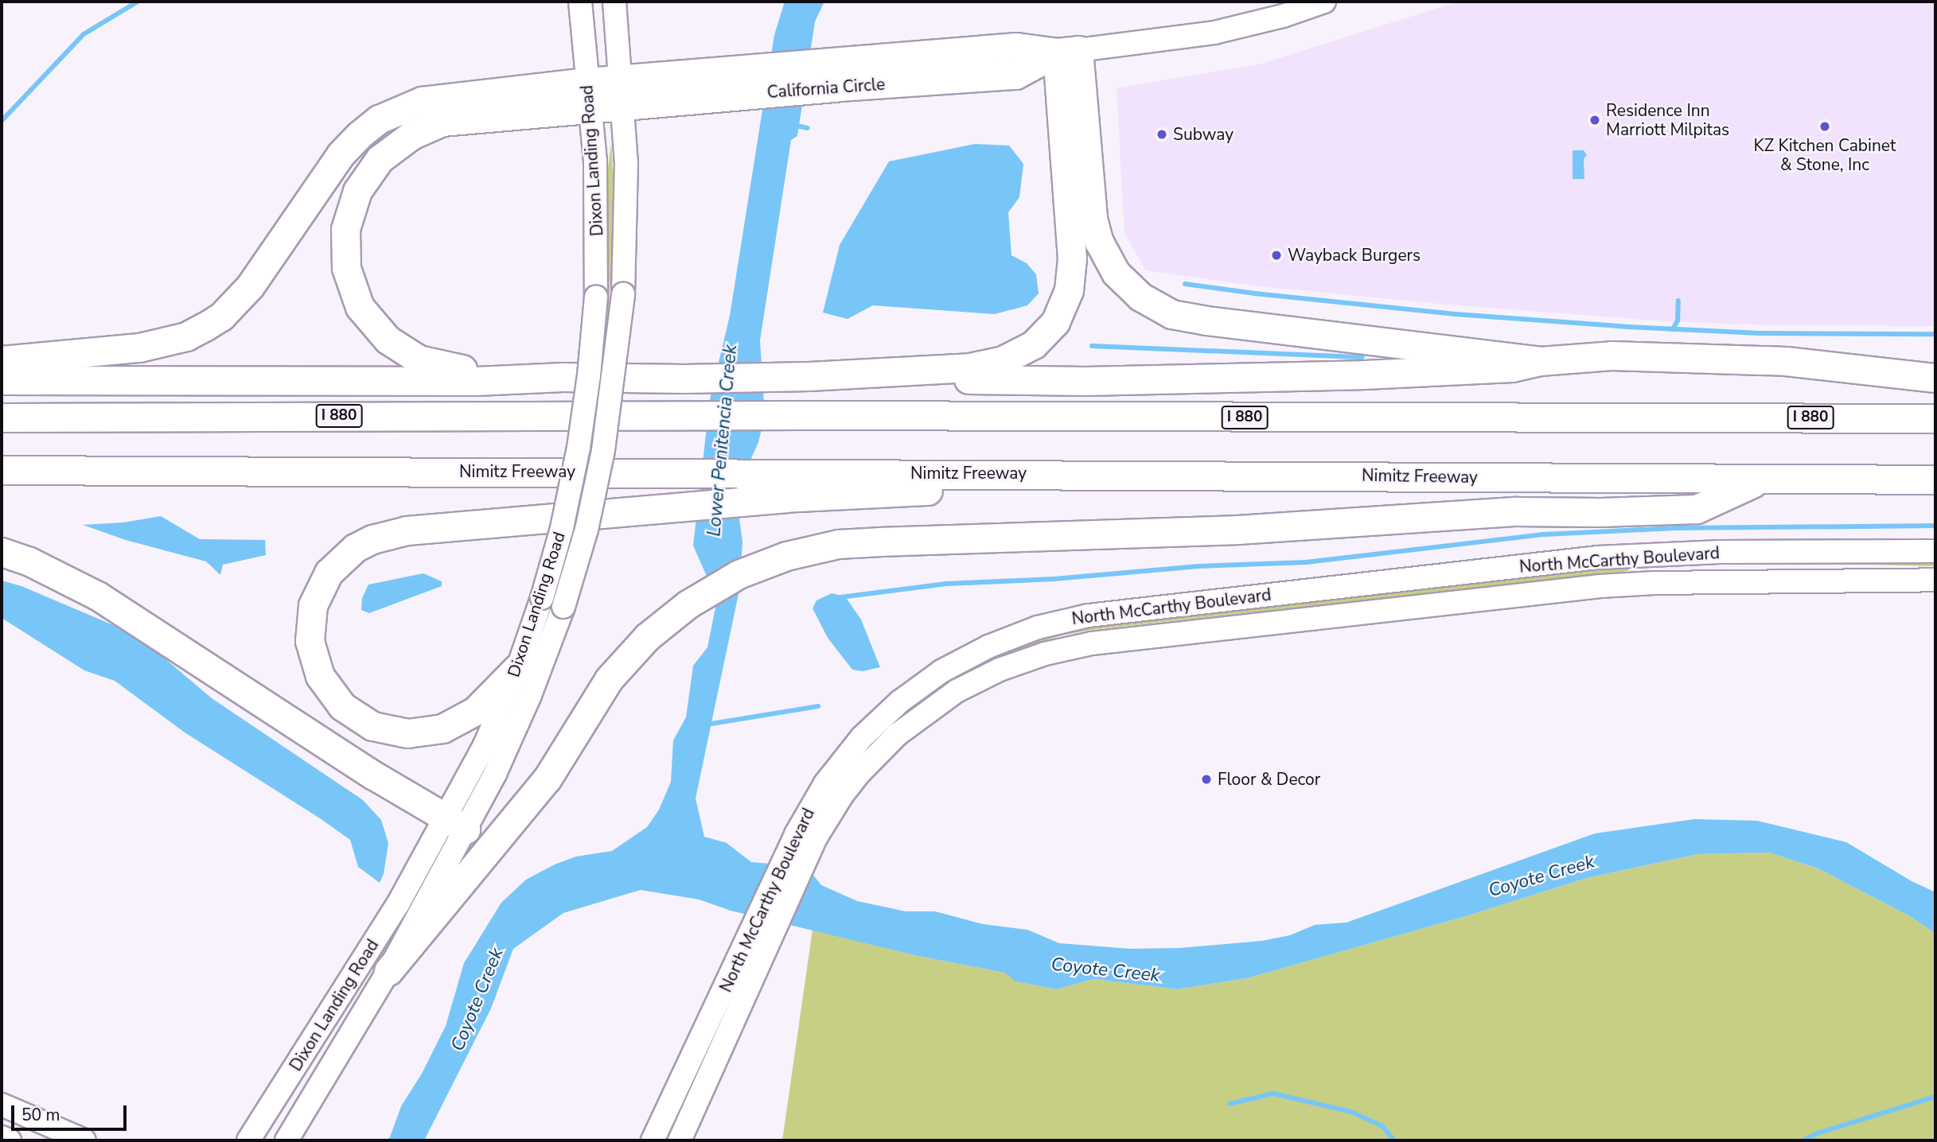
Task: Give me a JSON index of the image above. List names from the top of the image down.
{
  "streets": {
    "highway": ["California Circle", "I 880", "Nimitz Freeway"],
    "main road": ["Dixon Landing Road", "North McCarthy Boulevard"]
  },
  "crossings": [
    ["California Circle", "Dixon Landing Road"]
  ],
  "water": ["Lower Penitencia Creek", "Coyote Creek"],
  "places": [
    "Residence Inn Marriott Milpitas",
    "KZ Kitchen Cabinet & Stone, Inc",
    "Subway",
    "Wayback Burgers",
    "Floor & Decor"
  ],
  "scale_bar": "50 m"
}
